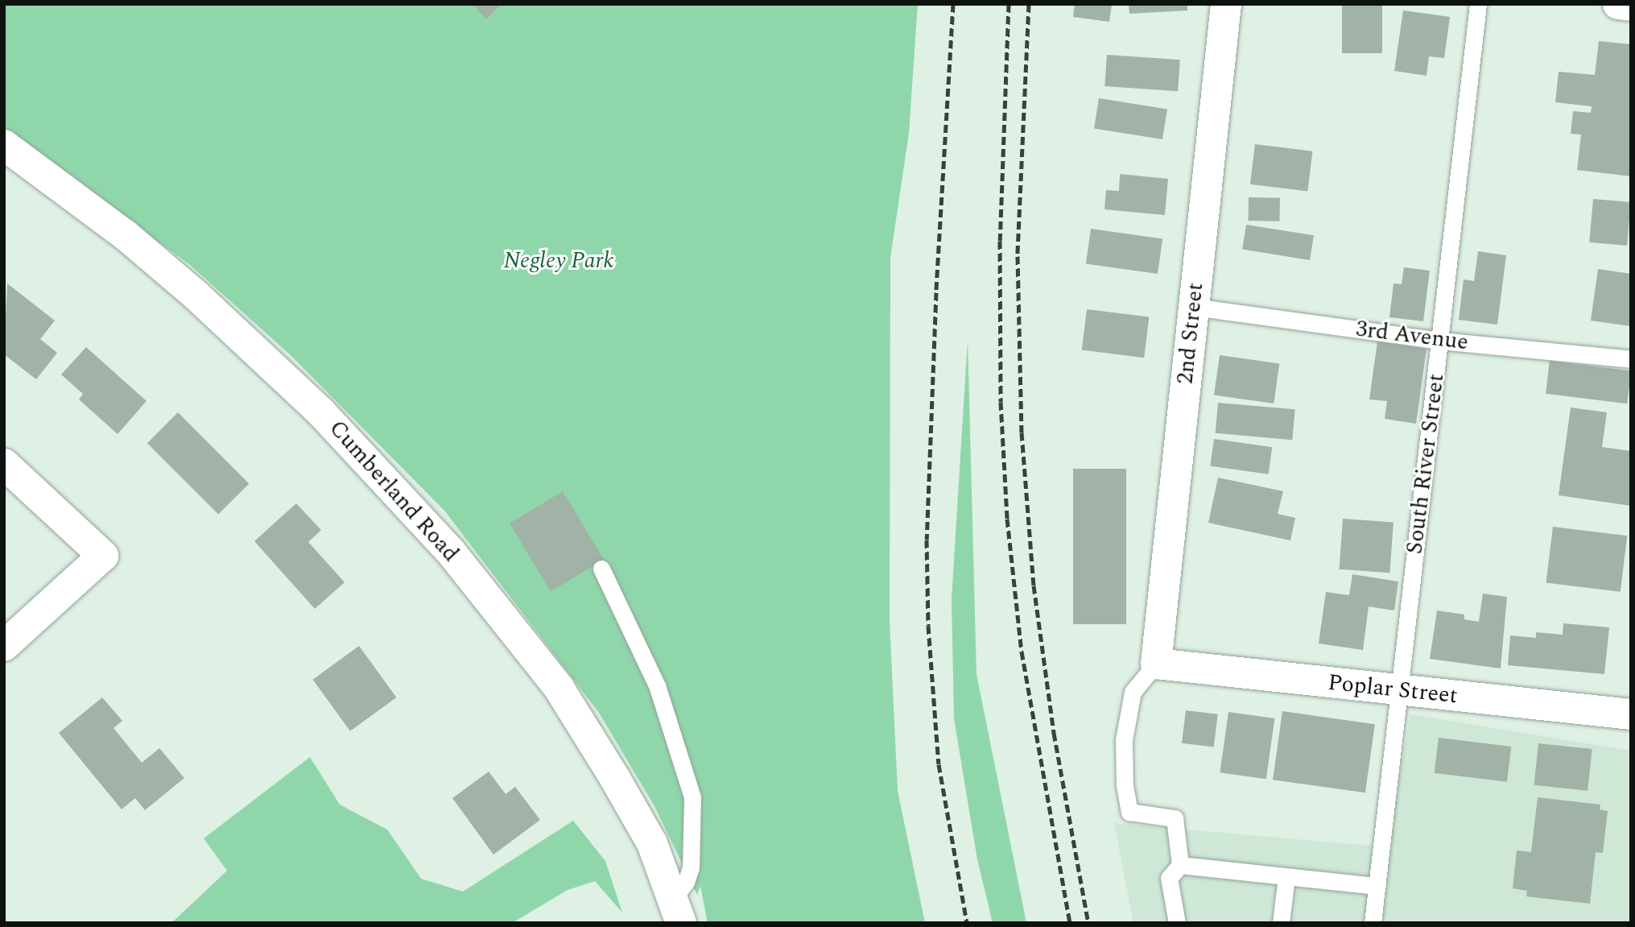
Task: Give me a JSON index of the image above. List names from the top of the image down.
{
  "streets": {
    "street": ["2nd Street", "Cumberland Road", "Poplar Street"],
    "lane": ["3rd Avenue", "South River Street"]
  },
  "crossings": [
    ["2nd Street", "3rd Avenue"],
    ["2nd Street", "Poplar Street"],
    ["3rd Avenue", "South River Street"],
    ["South River Street", "Poplar Street"]
  ],
  "parks": ["Negley Park"]
}
